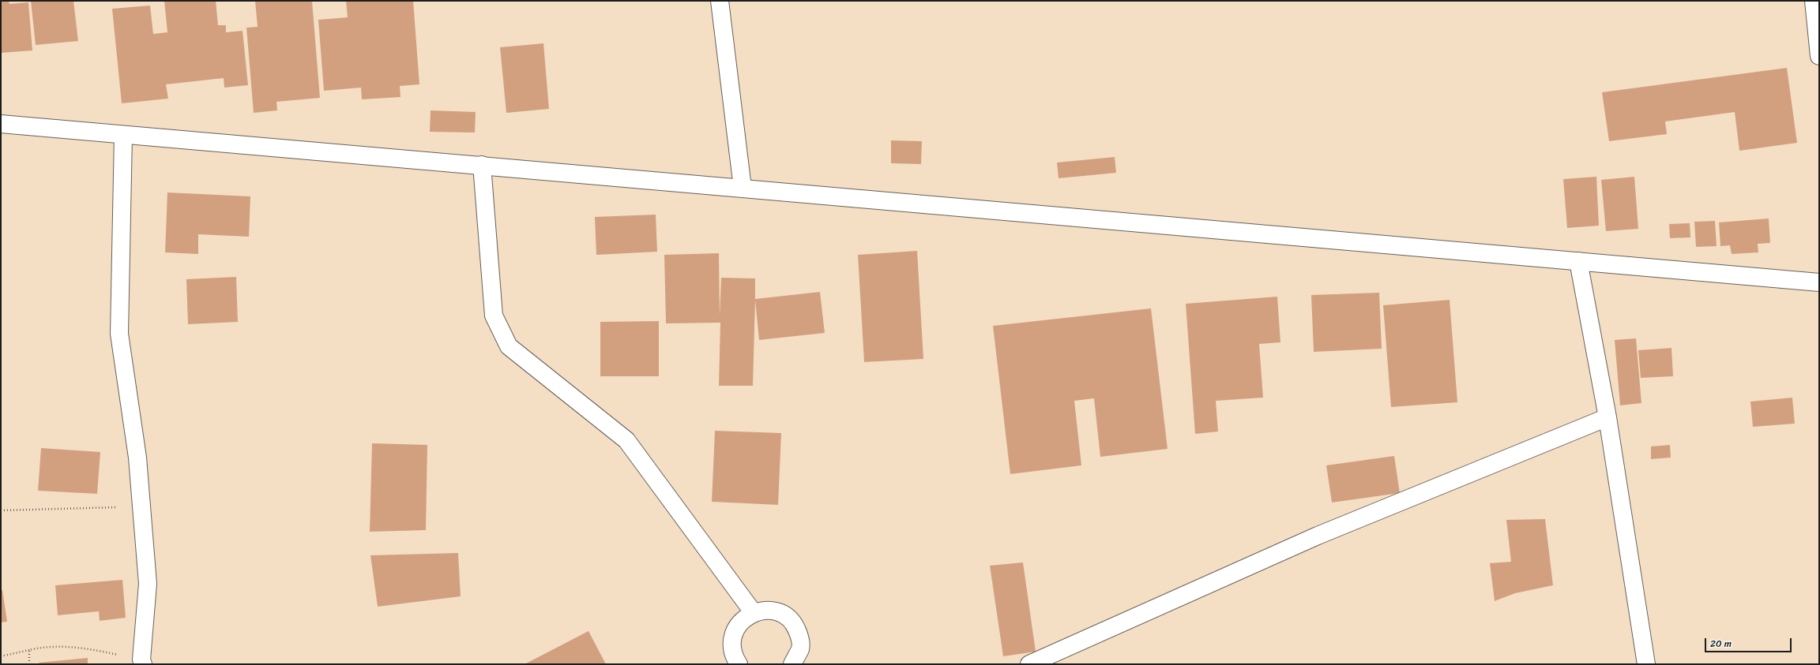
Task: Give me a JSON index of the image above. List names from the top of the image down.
{
  "scale_bar": "20 m"
}
